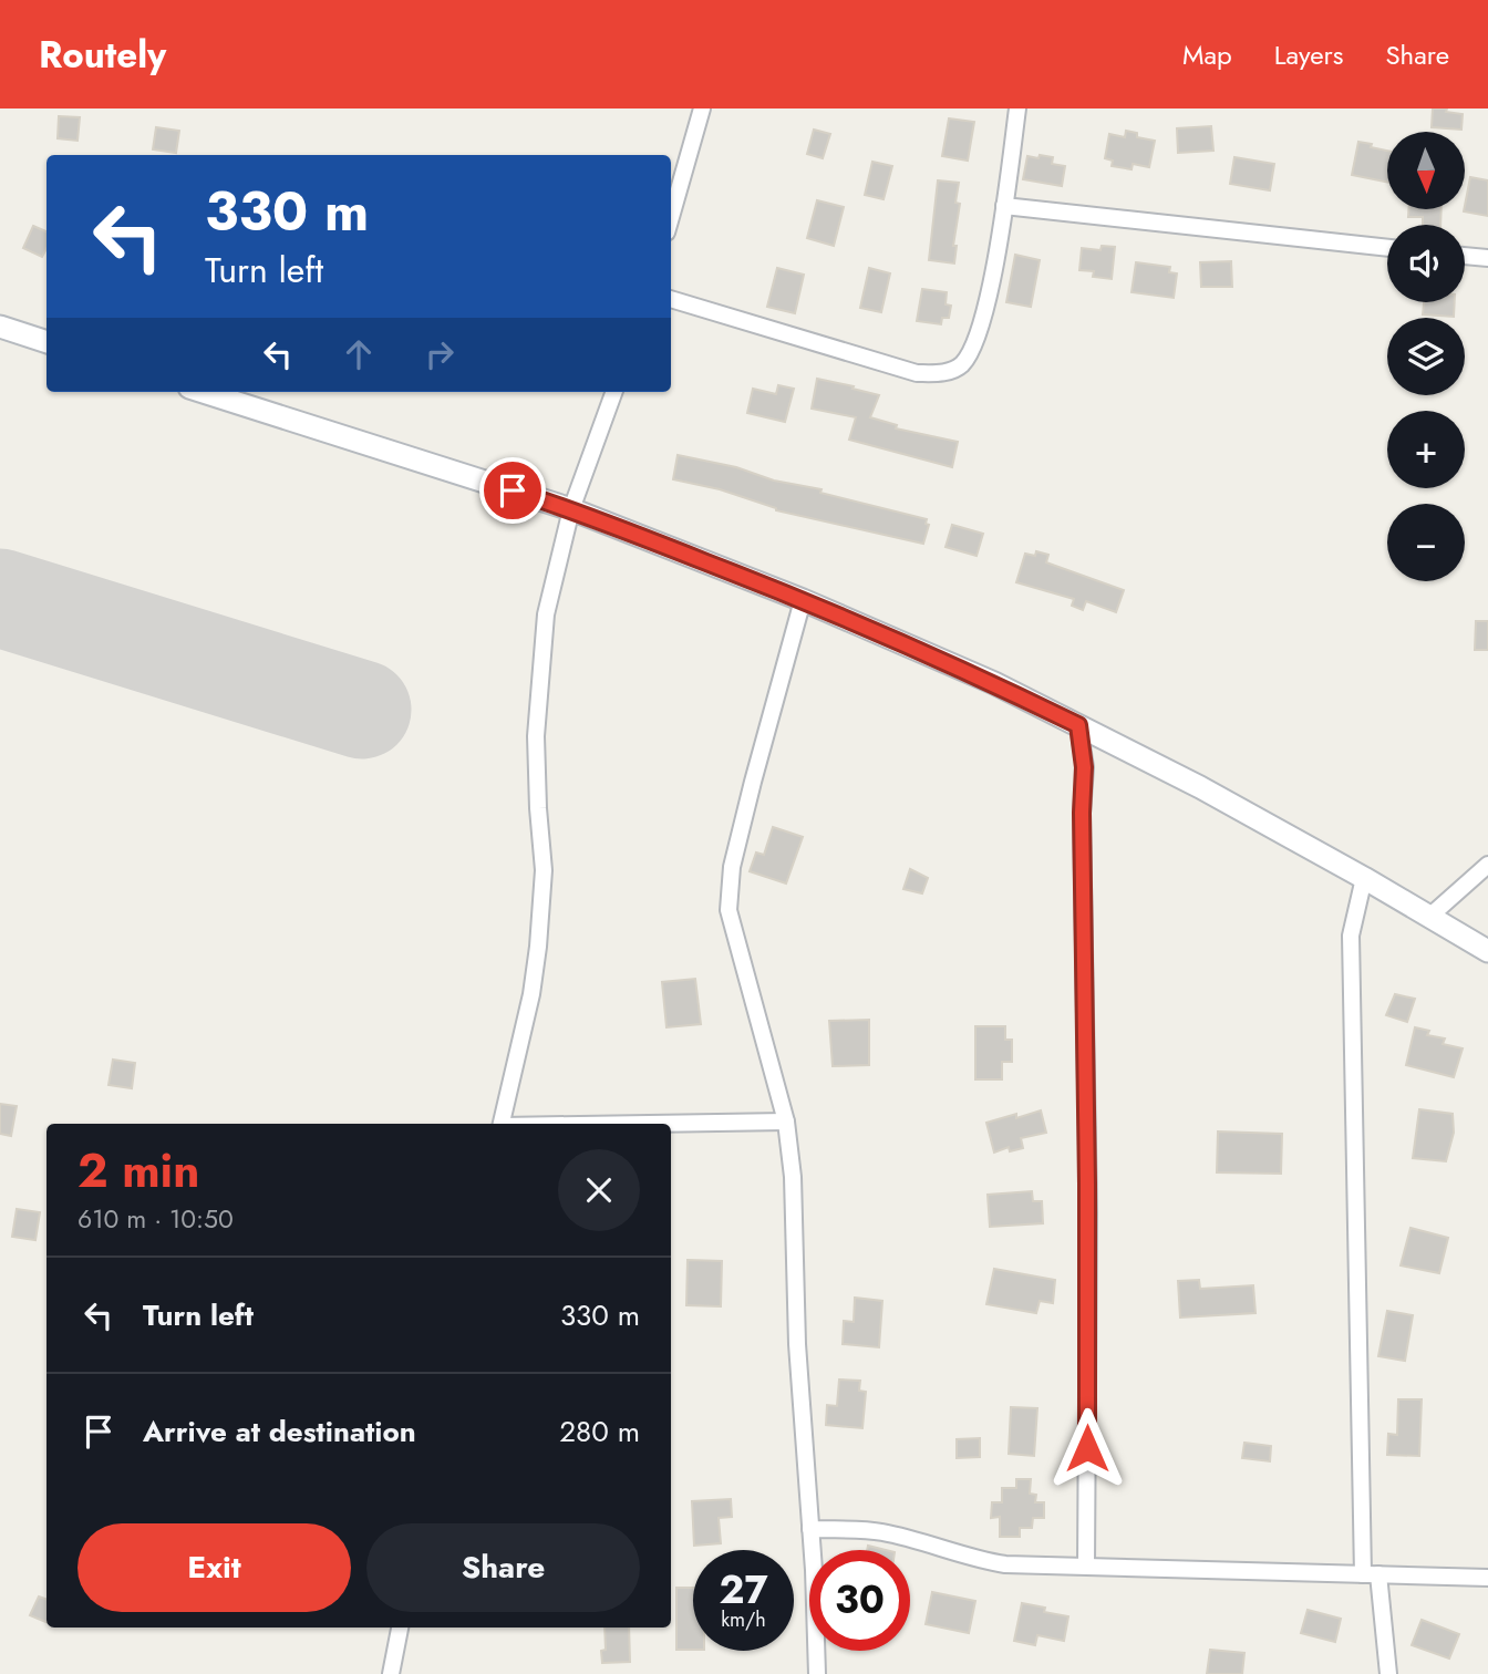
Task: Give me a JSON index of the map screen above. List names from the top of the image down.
{
  "north": "bottom",
  "page": {
    "header": "Routely",
    "nav": ["Map", "Layers", "Share"],
    "map_buttons": ["+", "−"],
    "turn": ["330 m", "Turn left"],
    "heading": ["2 min", "610 m · 10:50"],
    "list": [
      {
        "name": "Turn left",
        "value": "330 m"
      },
      {
        "name": "Arrive at destination",
        "value": "280 m"
      }
    ],
    "buttons": ["Exit", "Share"],
    "speed": "27 km/h",
    "limit": "30"
  }
}
